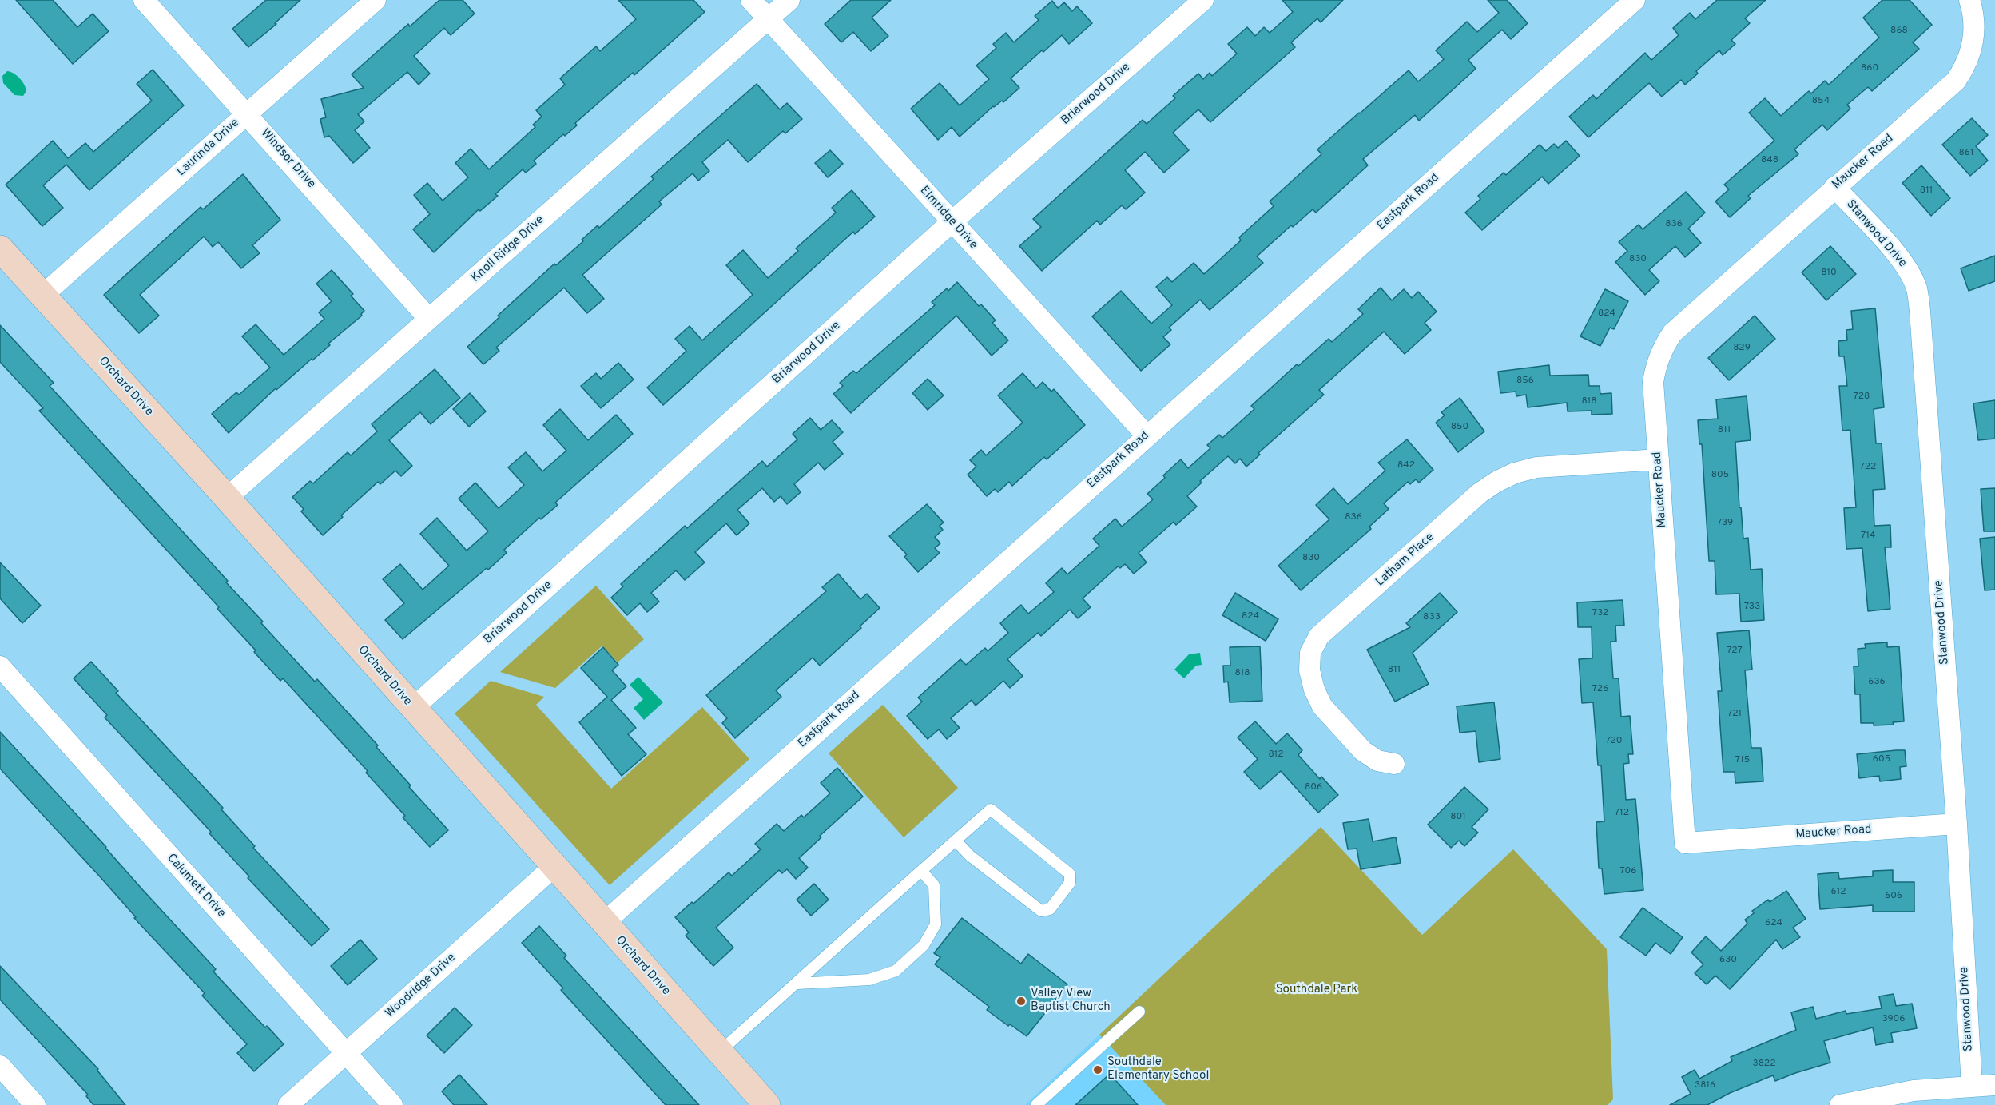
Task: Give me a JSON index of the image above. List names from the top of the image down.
{
  "streets": {
    "street": [
      "Briarwood Drive",
      "Laurinda Drive",
      "Windsor Drive",
      "Maucker Road",
      "Eastpark Road",
      "Elmridge Drive",
      "Stanwood Drive",
      "Knoll Ridge Drive",
      "Orchard Drive",
      "Latham Place",
      "Calumett Drive",
      "Woodridge Drive"
    ]
  },
  "crossings": [
    ["Briarwood Drive", "Elmridge Drive"],
    ["Briarwood Drive", "Orchard Drive"],
    ["Laurinda Drive", "Windsor Drive"],
    ["Laurinda Drive", "Orchard Drive"],
    ["Windsor Drive", "Knoll Ridge Drive"],
    ["Maucker Road", "Stanwood Drive"],
    ["Maucker Road", "Latham Place"],
    ["Eastpark Road", "Elmridge Drive"],
    ["Eastpark Road", "Orchard Drive"],
    ["Elmridge Drive", "Knoll Ridge Drive"],
    ["Knoll Ridge Drive", "Orchard Drive"],
    ["Orchard Drive", "Woodridge Drive"],
    ["Calumett Drive", "Woodridge Drive"]
  ],
  "parks": ["Southdale Park"],
  "places": ["Valley View Baptist Church", "Southdale Elementary School"],
  "house_numbers": [
    "868",
    "860",
    "854",
    "861",
    "848",
    "811",
    "836",
    "830",
    "810",
    "824",
    "829",
    "856",
    "728",
    "818",
    "850",
    "811",
    "842",
    "722",
    "805",
    "836",
    "739",
    "714",
    "830",
    "733",
    "732",
    "824",
    "833",
    "727",
    "811",
    "818",
    "636",
    "726",
    "721",
    "720",
    "812",
    "605",
    "715",
    "806",
    "712",
    "801",
    "706",
    "612",
    "606",
    "624",
    "630",
    "3906",
    "3822",
    "3816"
  ]
}
